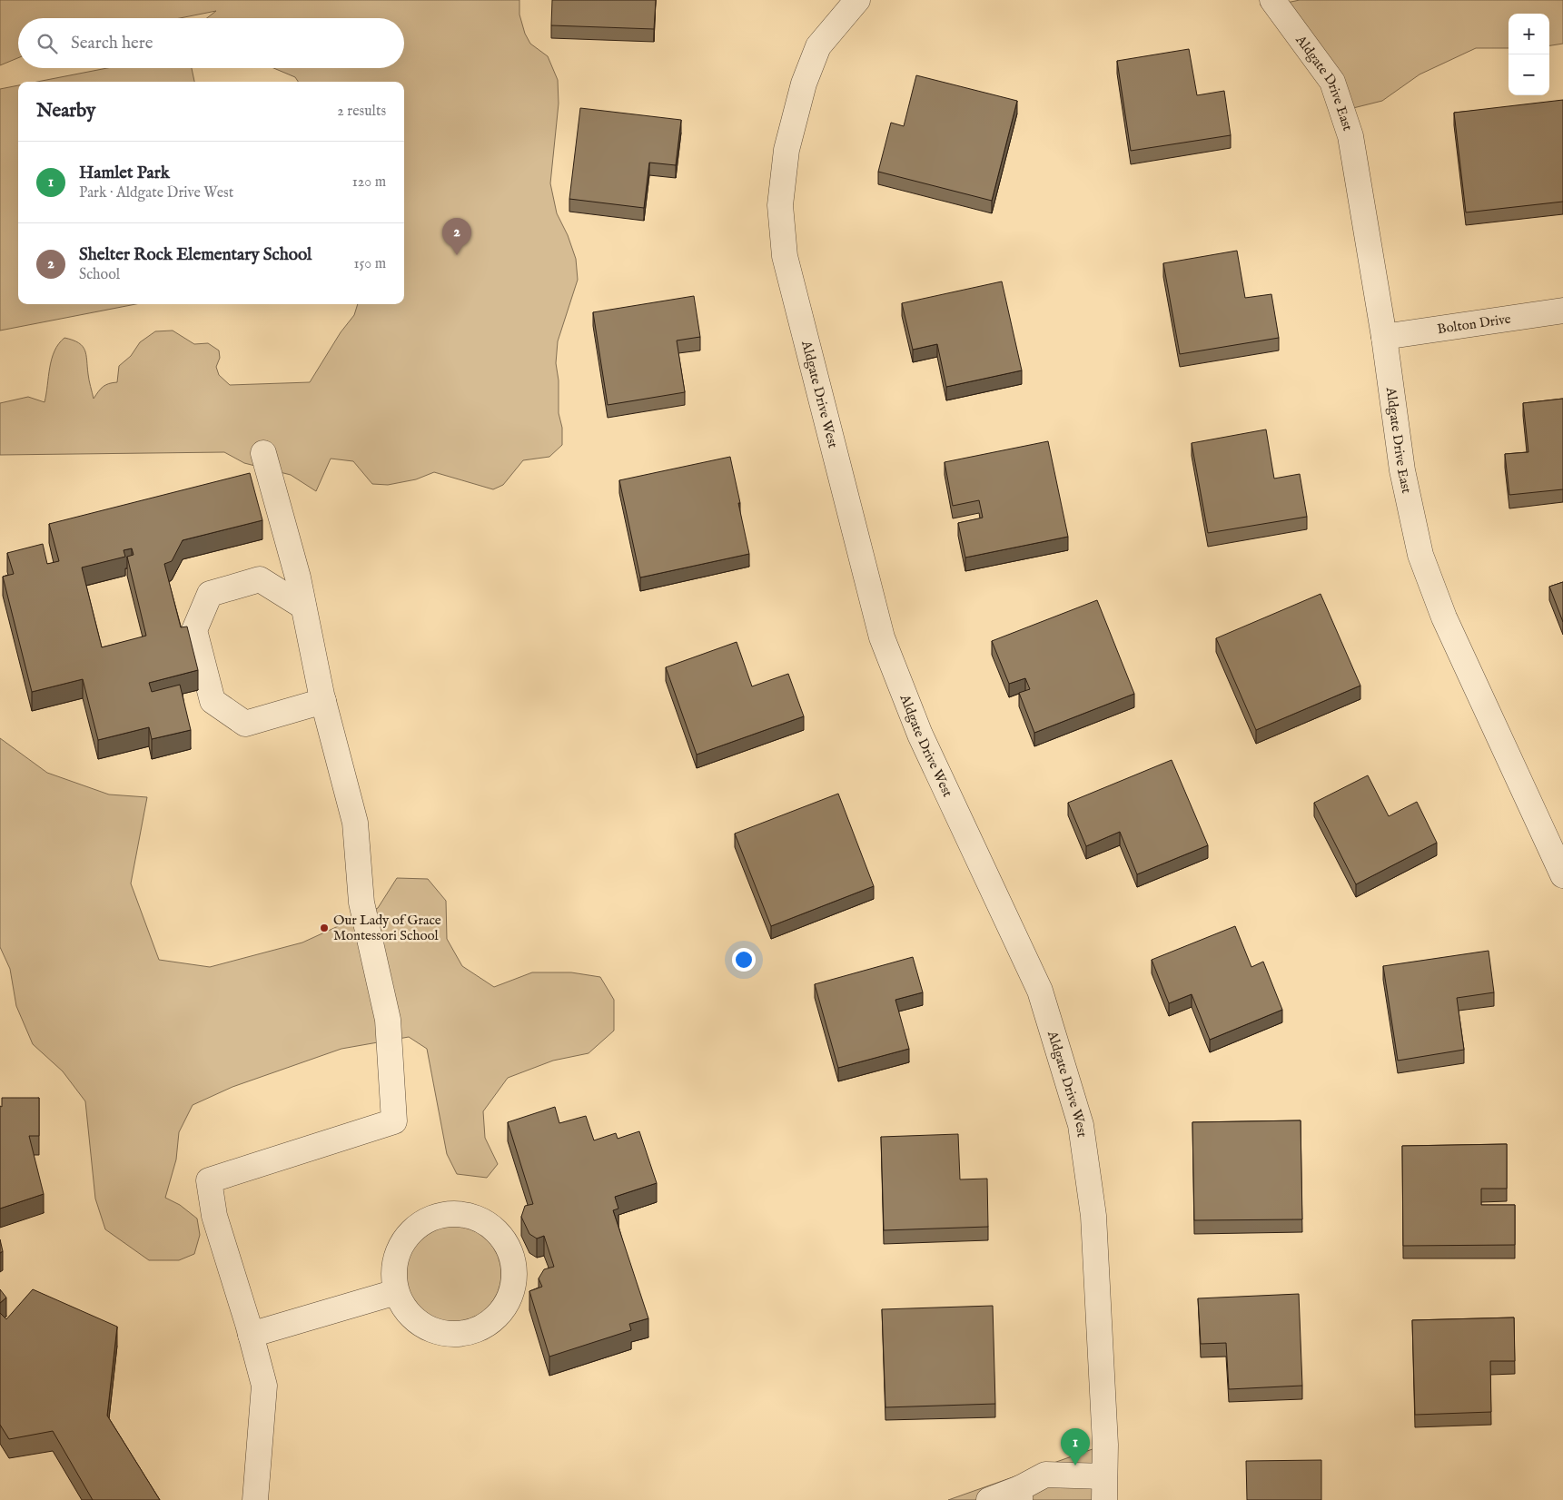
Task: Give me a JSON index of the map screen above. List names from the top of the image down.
{
  "streets": {
    "street": ["Aldgate Drive East", "Bolton Drive", "Aldgate Drive West"]
  },
  "crossings": [
    ["Aldgate Drive East", "Bolton Drive"]
  ],
  "places": ["Our Lady of Grace Montessori School"],
  "page": {
    "map_buttons": ["+", "−"],
    "search": "Search here",
    "heading": ["Nearby", "2 results"],
    "list": [
      {
        "mark": "1",
        "name": "Hamlet Park",
        "note": "Park · Aldgate Drive West",
        "value": "120 m"
      },
      {
        "mark": "2",
        "name": "Shelter Rock Elementary School",
        "note": "School",
        "value": "150 m"
      }
    ],
    "pins": ["2", "1"]
  }
}
